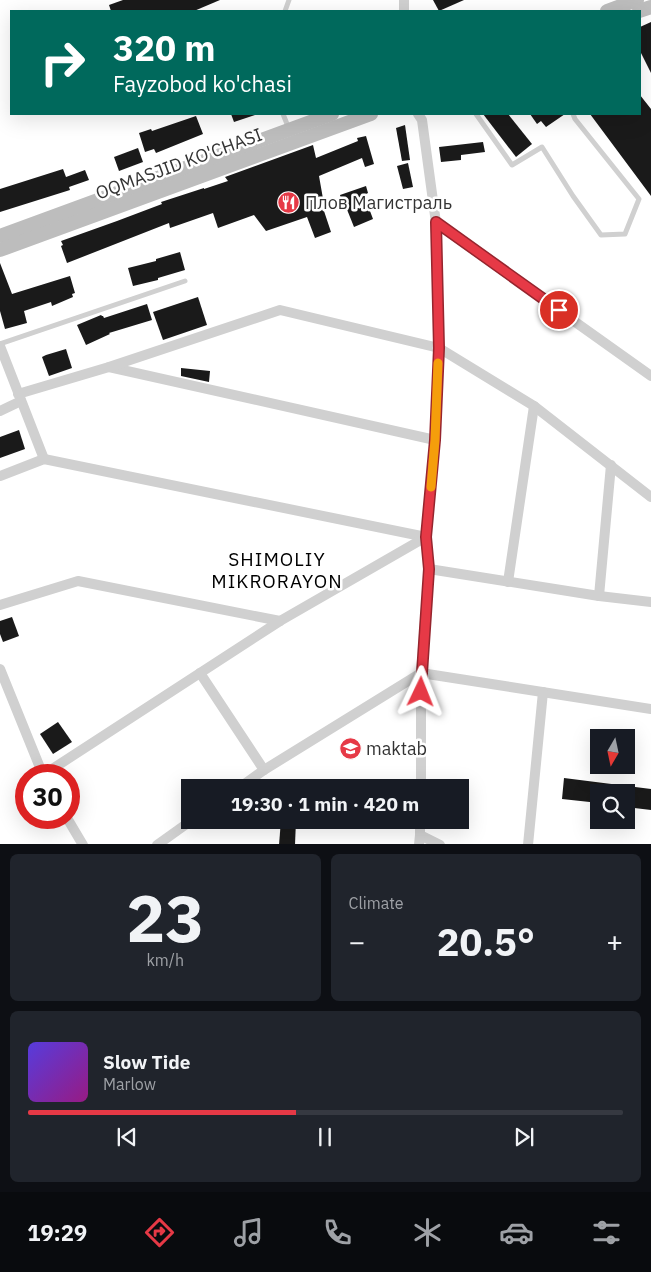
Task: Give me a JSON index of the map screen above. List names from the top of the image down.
{
  "streets": {
    "main road": ["OQMASJID KO'CHASI"]
  },
  "districts": ["SHIMOLIY MIKRORAYON"],
  "places": {
    "restaurant": ["Плов Магистраль"],
    "school or university": ["maktab"]
  },
  "north": "bottom",
  "page": {
    "turn": ["320 m", "Fayzobod ko'chasi"],
    "limit": "30",
    "trip": "19:30 · 1 min · 420 m",
    "tile": [
      ["23", "km/h"],
      "Climate"
    ],
    "heat": ["−", "20.5°", "+"],
    "song": ["Slow Tide", "Marlow"],
    "tabs": "19:29"
  }
}
